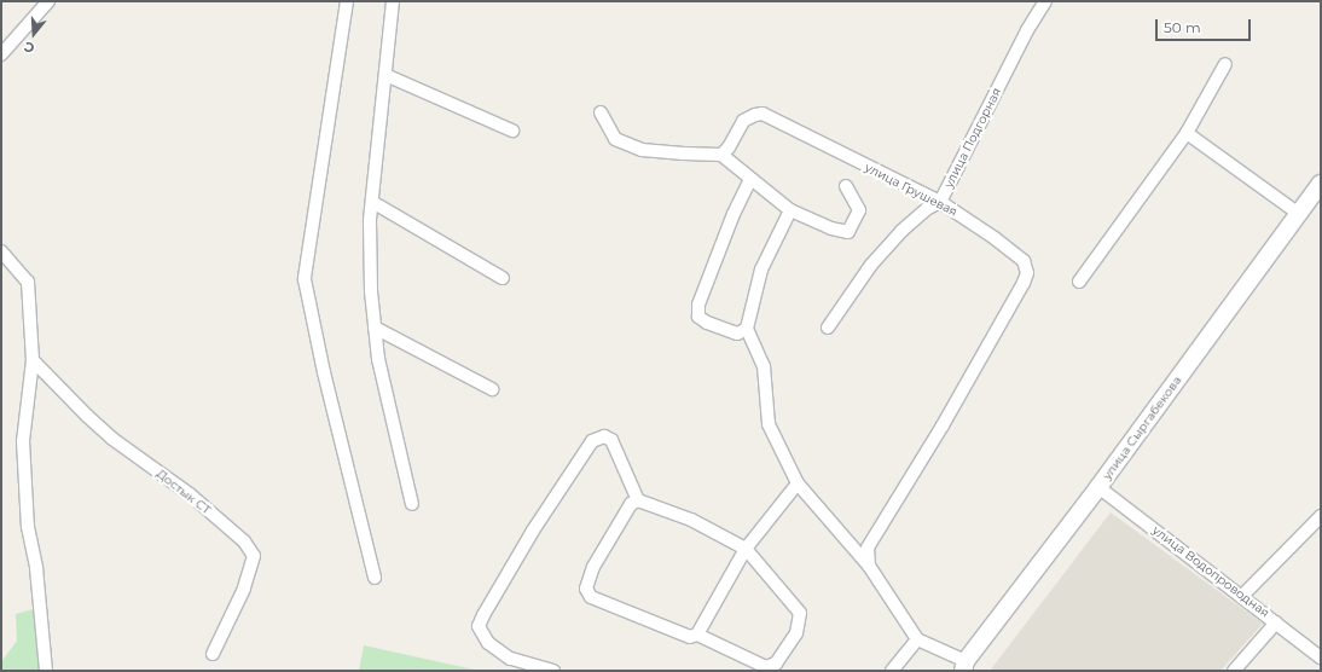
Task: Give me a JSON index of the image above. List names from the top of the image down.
{
  "streets": {
    "street": [
      "улица Подгорная",
      "улица Грушевая",
      "улица Сыргабекова",
      "Достык СТ",
      "улица Водопроводная"
    ]
  },
  "crossings": [
    ["улица Подгорная", "улица Грушевая"],
    ["улица Сыргабекова", "улица Водопроводная"]
  ],
  "scale_bar": "50 m",
  "north": "bottom"
}
